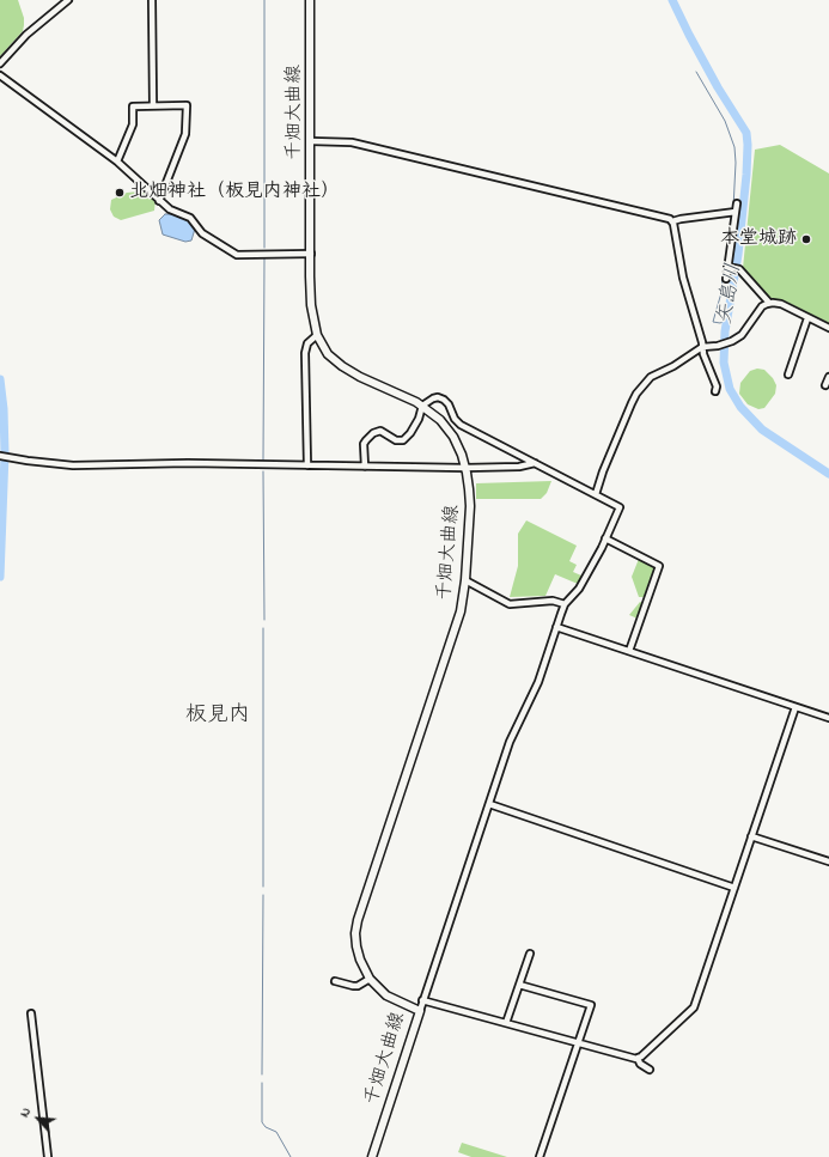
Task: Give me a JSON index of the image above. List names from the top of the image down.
{
  "streets": {
    "main road": ["千畑大曲線"]
  },
  "districts": ["板見内"],
  "water": ["矢島川"],
  "places": ["北畑神社（板見内神社）", "本堂城跡"],
  "north": "top left"
}
